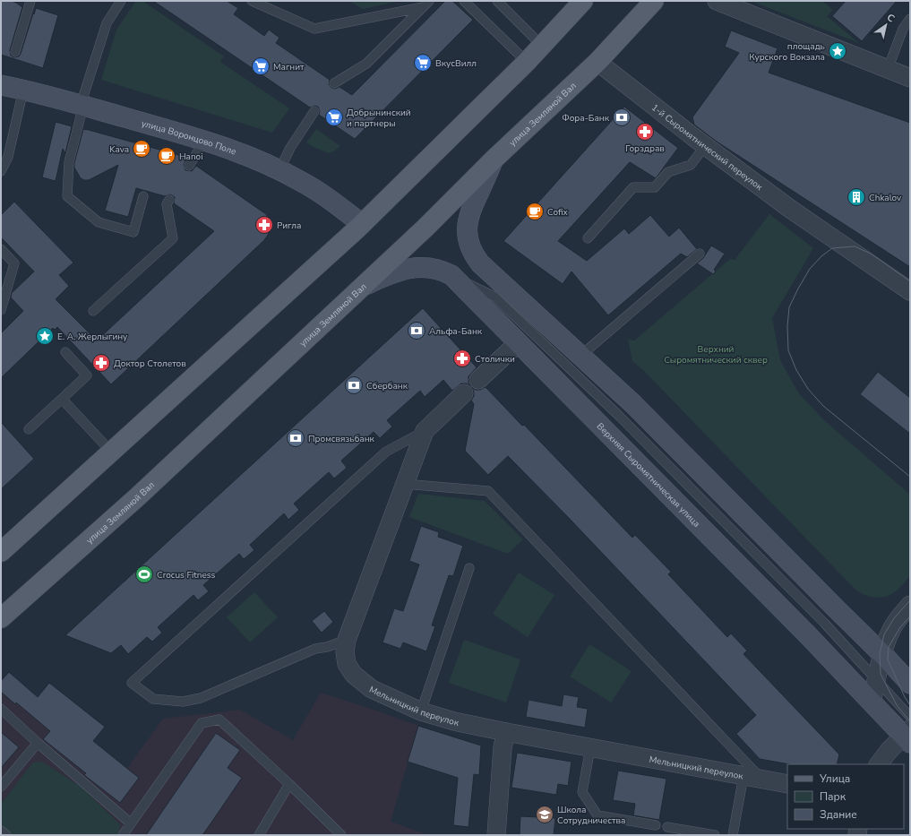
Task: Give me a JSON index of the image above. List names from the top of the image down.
{
  "streets": {
    "main road": ["улица Земляной Вал", "улица Воронцово Поле", "Верхняя Сыромятническая улица"],
    "street": ["1-й Сыромятнический переулок", "Мельницкий переулок"]
  },
  "crossings": [
    ["улица Земляной Вал", "1-й Сыромятнический переулок"],
    ["улица Земляной Вал", "Верхняя Сыромятническая улица"]
  ],
  "parks": ["Верхний Сыромятнический сквер"],
  "places": {
    "place": ["площадь Курского Вокзала", "Е. А. Жерлыгину"],
    "supermarket": ["ВкусВилл", "Магнит", "Добрынинский и партнеры"],
    "bank": [
      "Фора-Банк",
      "Альфа-Банк",
      "Сбербанк",
      "Промсвязьбанк"
    ],
    "pharmacy": [
      "Горздрав",
      "Ригла",
      "Столички",
      "Доктор Столетов"
    ],
    "cafe": ["Kava", "Hanoi", "Cofix"],
    "building": ["Chkalov"],
    "sports": ["Crocus Fitness"],
    "school or university": ["Школа Сотрудничества"]
  },
  "legend": ["Улица", "Парк", "Здание"],
  "north": "top right"
}
